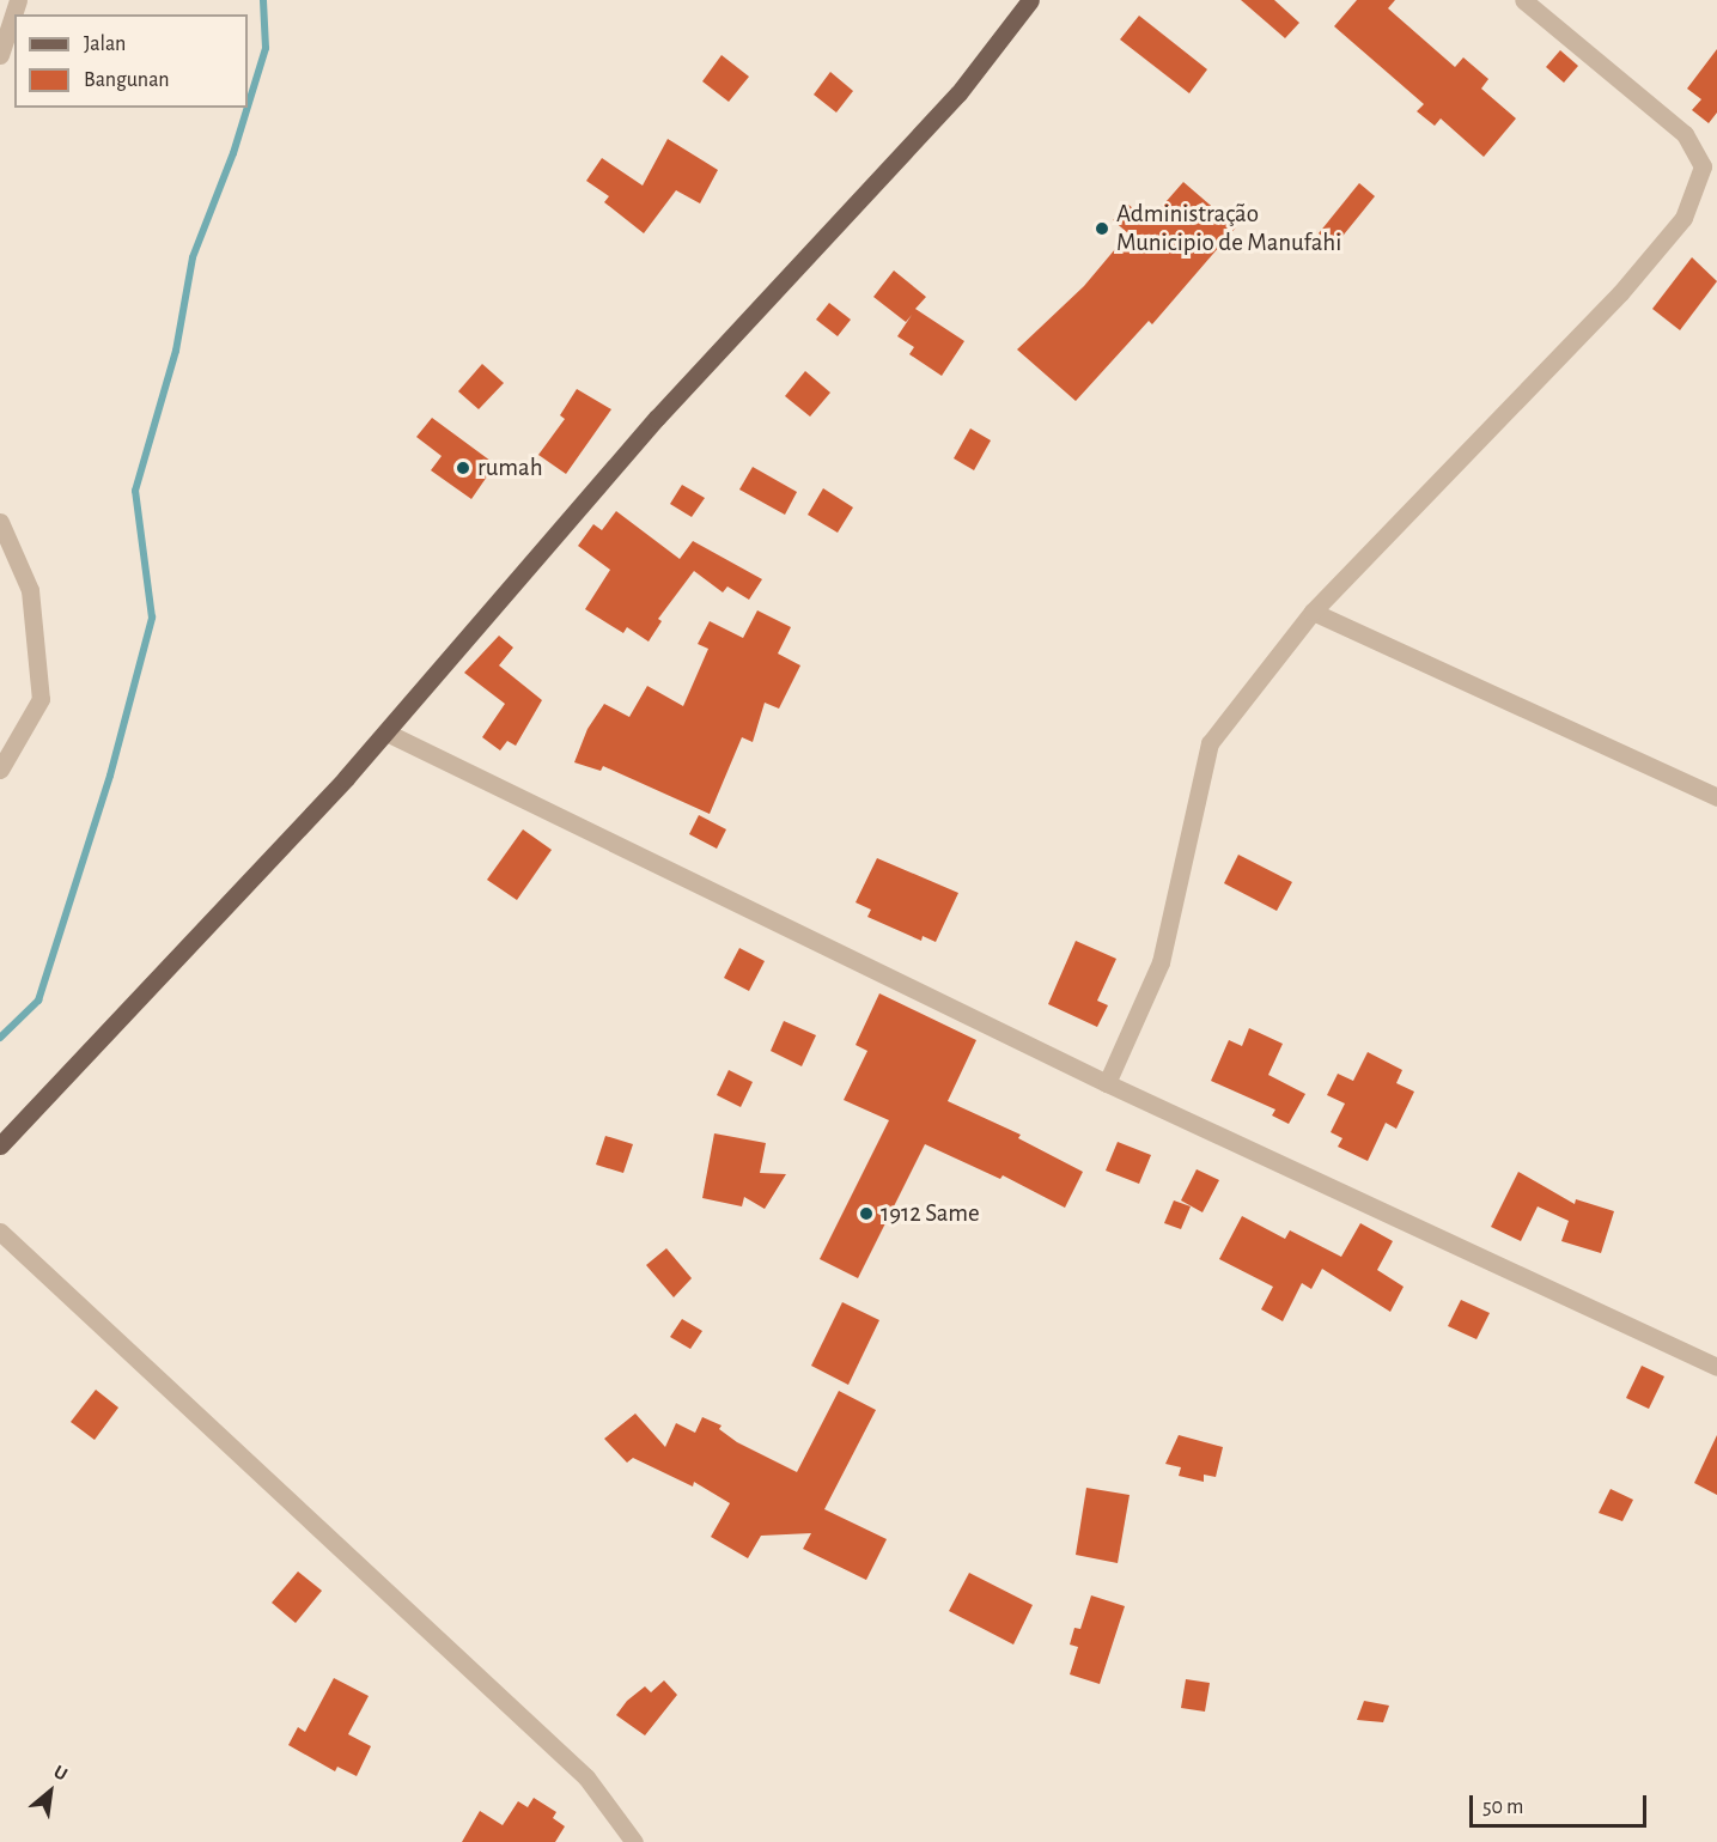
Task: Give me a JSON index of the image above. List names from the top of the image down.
{
  "places": ["Administração Municipio de Manufahi", "rumah", "1912 Same"],
  "legend": ["Jalan", "Bangunan"],
  "scale_bar": "50 m",
  "north": "top right"
}
